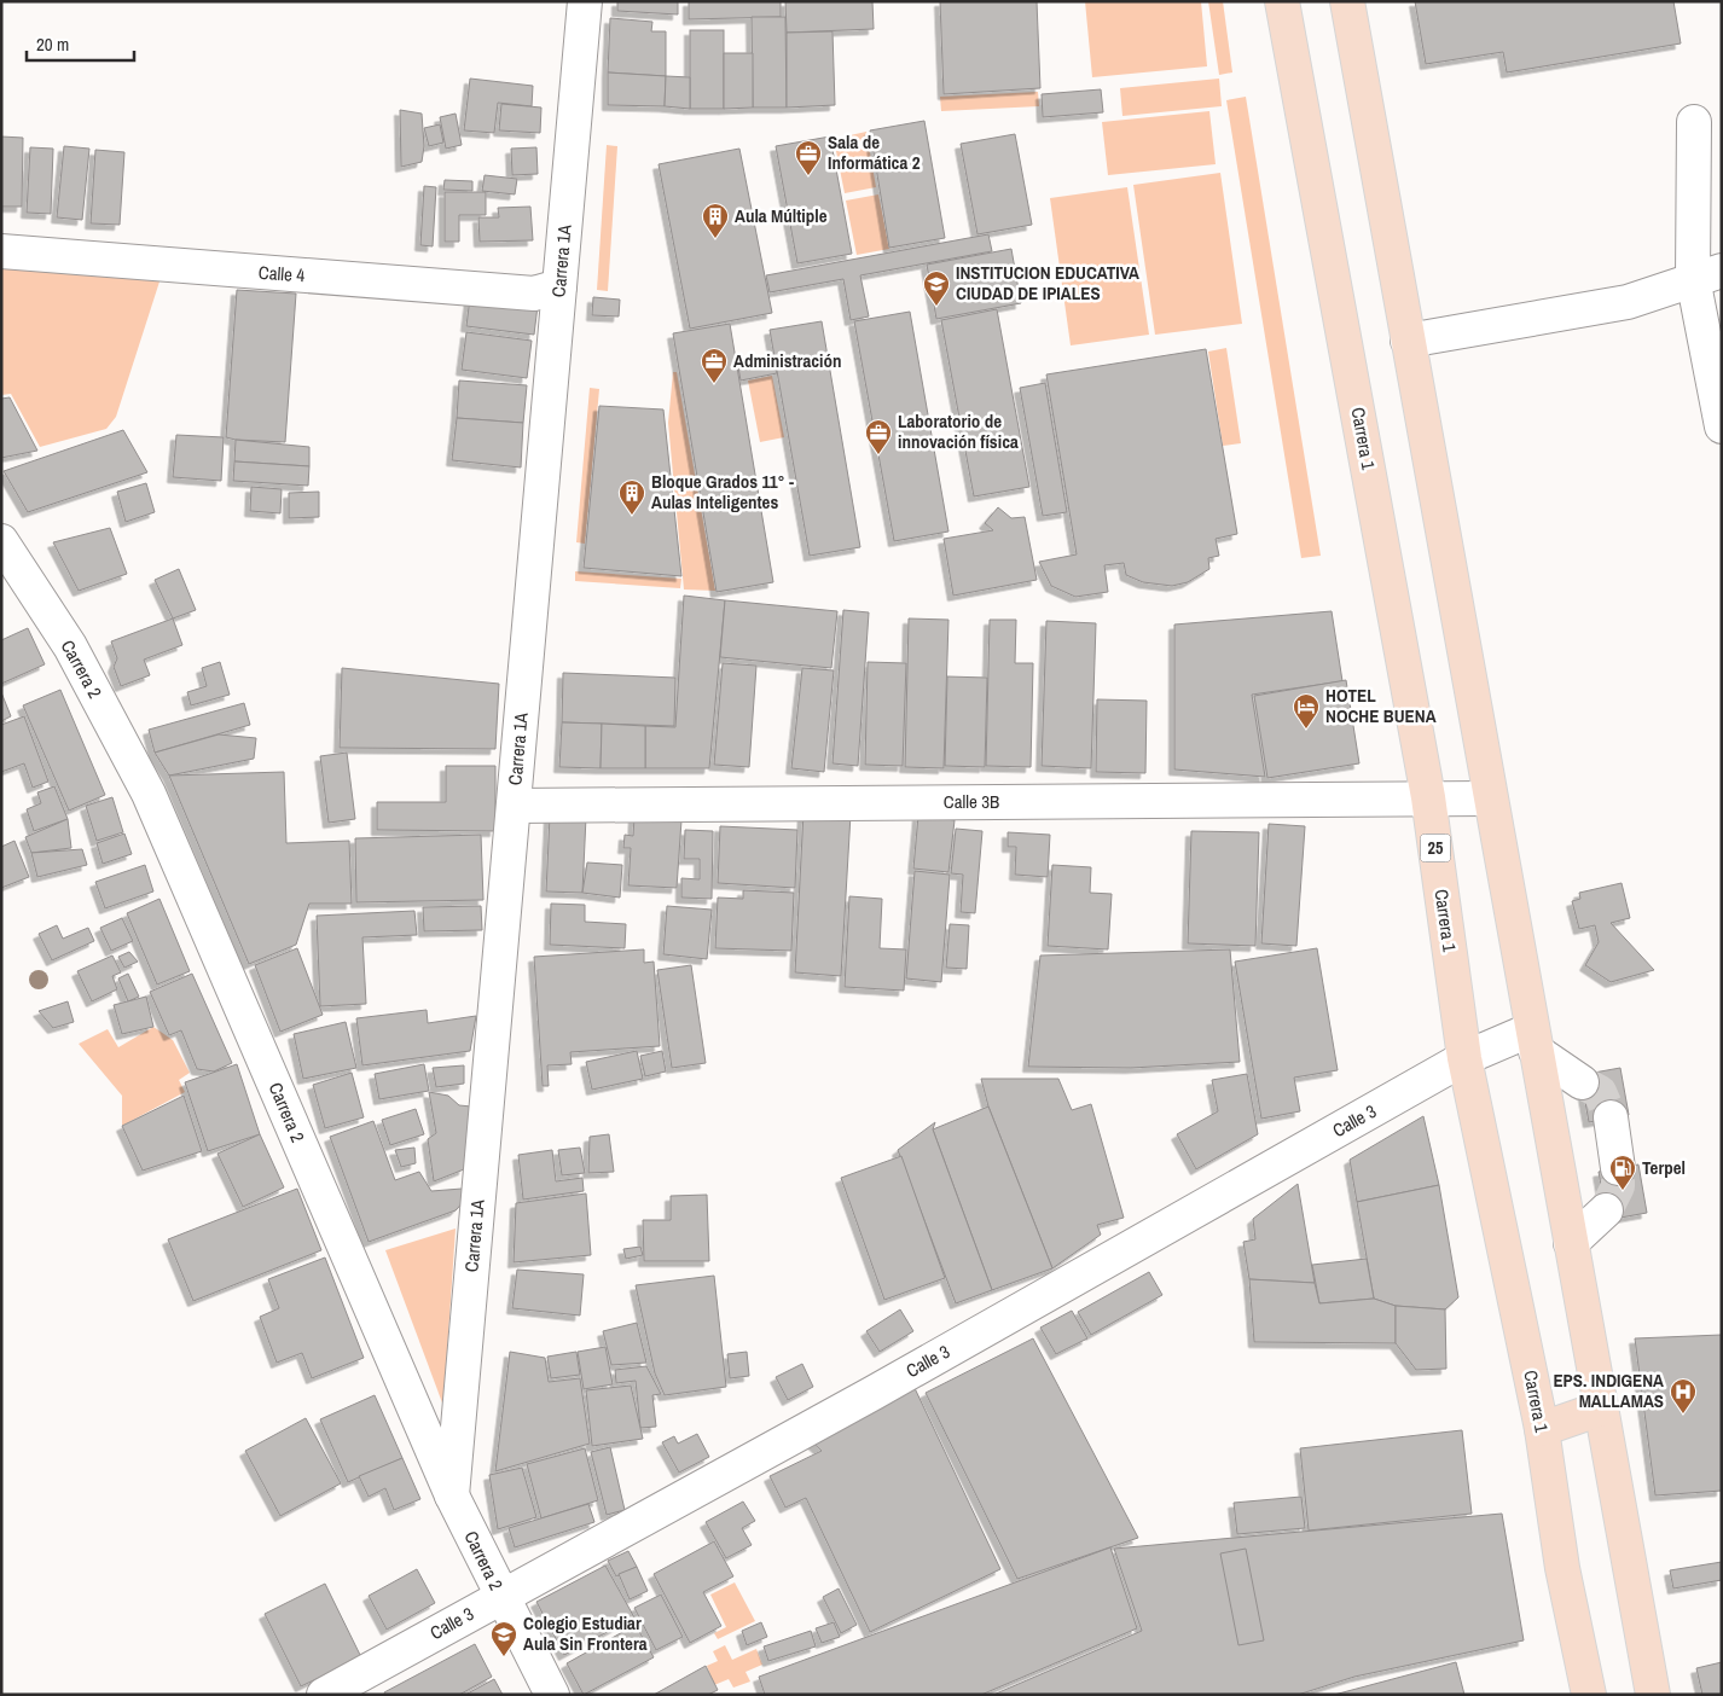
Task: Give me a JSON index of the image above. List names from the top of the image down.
{
  "streets": {
    "main road": ["Carrera 1", "25"],
    "street": [
      "Carrera 1A",
      "Calle 4",
      "Carrera 2",
      "Calle 3B",
      "Calle 3"
    ]
  },
  "crossings": [
    ["Carrera 1A", "Calle 4"],
    ["Carrera 1A", "Carrera 2"],
    ["Carrera 1A", "Calle 3B"],
    ["Carrera 1", "Calle 3B"],
    ["Carrera 1", "Calle 3"],
    ["Carrera 2", "Calle 3"]
  ],
  "places": {
    "office": ["Sala de Informática 2", "Administración", "Laboratorio de innovación física"],
    "building": ["Aula Múltiple", "Bloque Grados 11° - Aulas Inteligentes"],
    "school or university": ["INSTITUCION EDUCATIVA CIUDAD DE IPIALES", "Colegio Estudiar Aula Sin Frontera"],
    "hotel": ["HOTEL NOCHE BUENA"],
    "fuel station": ["Terpel"],
    "hospital": ["EPS. INDIGENA MALLAMAS"]
  },
  "scale_bar": "20 m"
}
